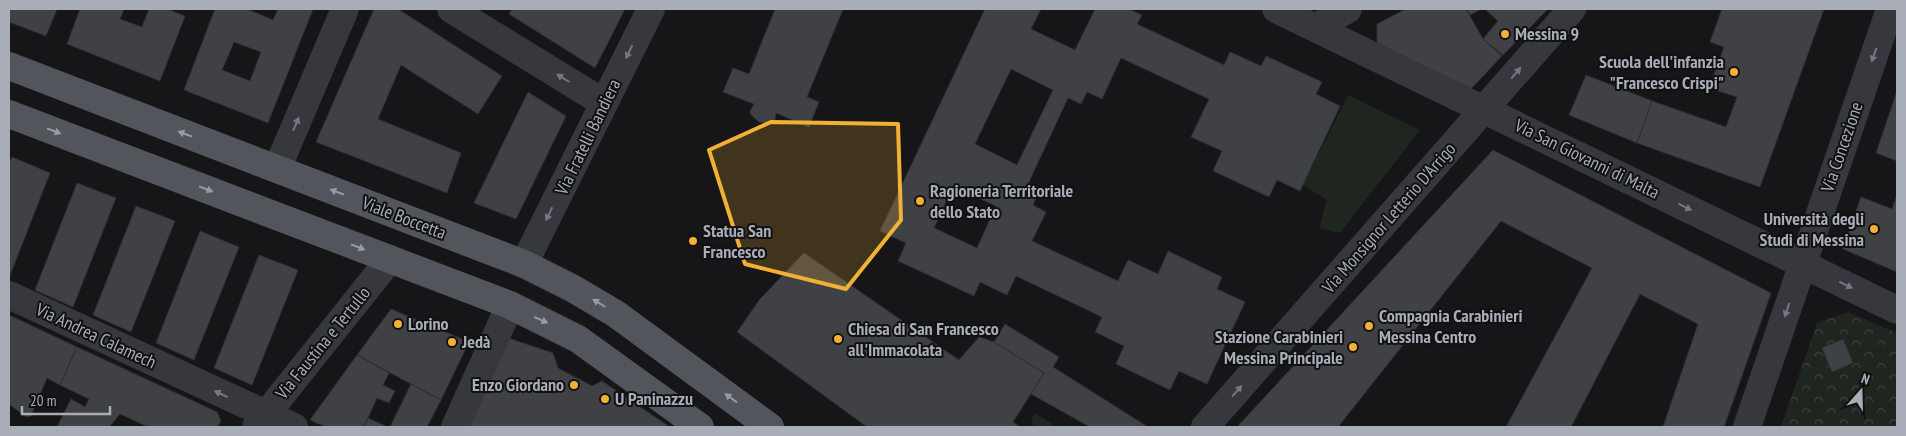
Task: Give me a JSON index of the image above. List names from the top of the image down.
{
  "streets": {
    "main road": ["Viale Boccetta"],
    "street": [
      "Via Fratelli Bandiera",
      "Via Concezione",
      "Via San Giovanni di Malta",
      "Via Monsignor Letterio D'Arrigo",
      "Via Andrea Calamech",
      "Via Faustina e Tertullo"
    ]
  },
  "crossings": [
    ["Via Fratelli Bandiera", "Viale Boccetta"],
    ["Via Concezione", "Via San Giovanni di Malta"],
    ["Via San Giovanni di Malta", "Via Monsignor Letterio D'Arrigo"],
    ["Via Andrea Calamech", "Via Faustina e Tertullo"]
  ],
  "one_way": [
    "Via Fratelli Bandiera",
    "Via Concezione",
    "Via San Giovanni di Malta",
    "Via Monsignor Letterio D'Arrigo",
    "Via Andrea Calamech"
  ],
  "places": [
    "Messina 9",
    "Scuola dell'infanzia \"Francesco Crispi\"",
    "Ragioneria Territoriale dello Stato",
    "Università degli Studi di Messina",
    "Statua San Francesco",
    "Lorino",
    "Compagnia Carabinieri Messina Centro",
    "Chiesa di San Francesco all'Immacolata",
    "Jedà",
    "Stazione Carabinieri Messina Principale",
    "Enzo Giordano",
    "U Paninazzu"
  ],
  "scale_bar": "20 m",
  "north": "top"
}
